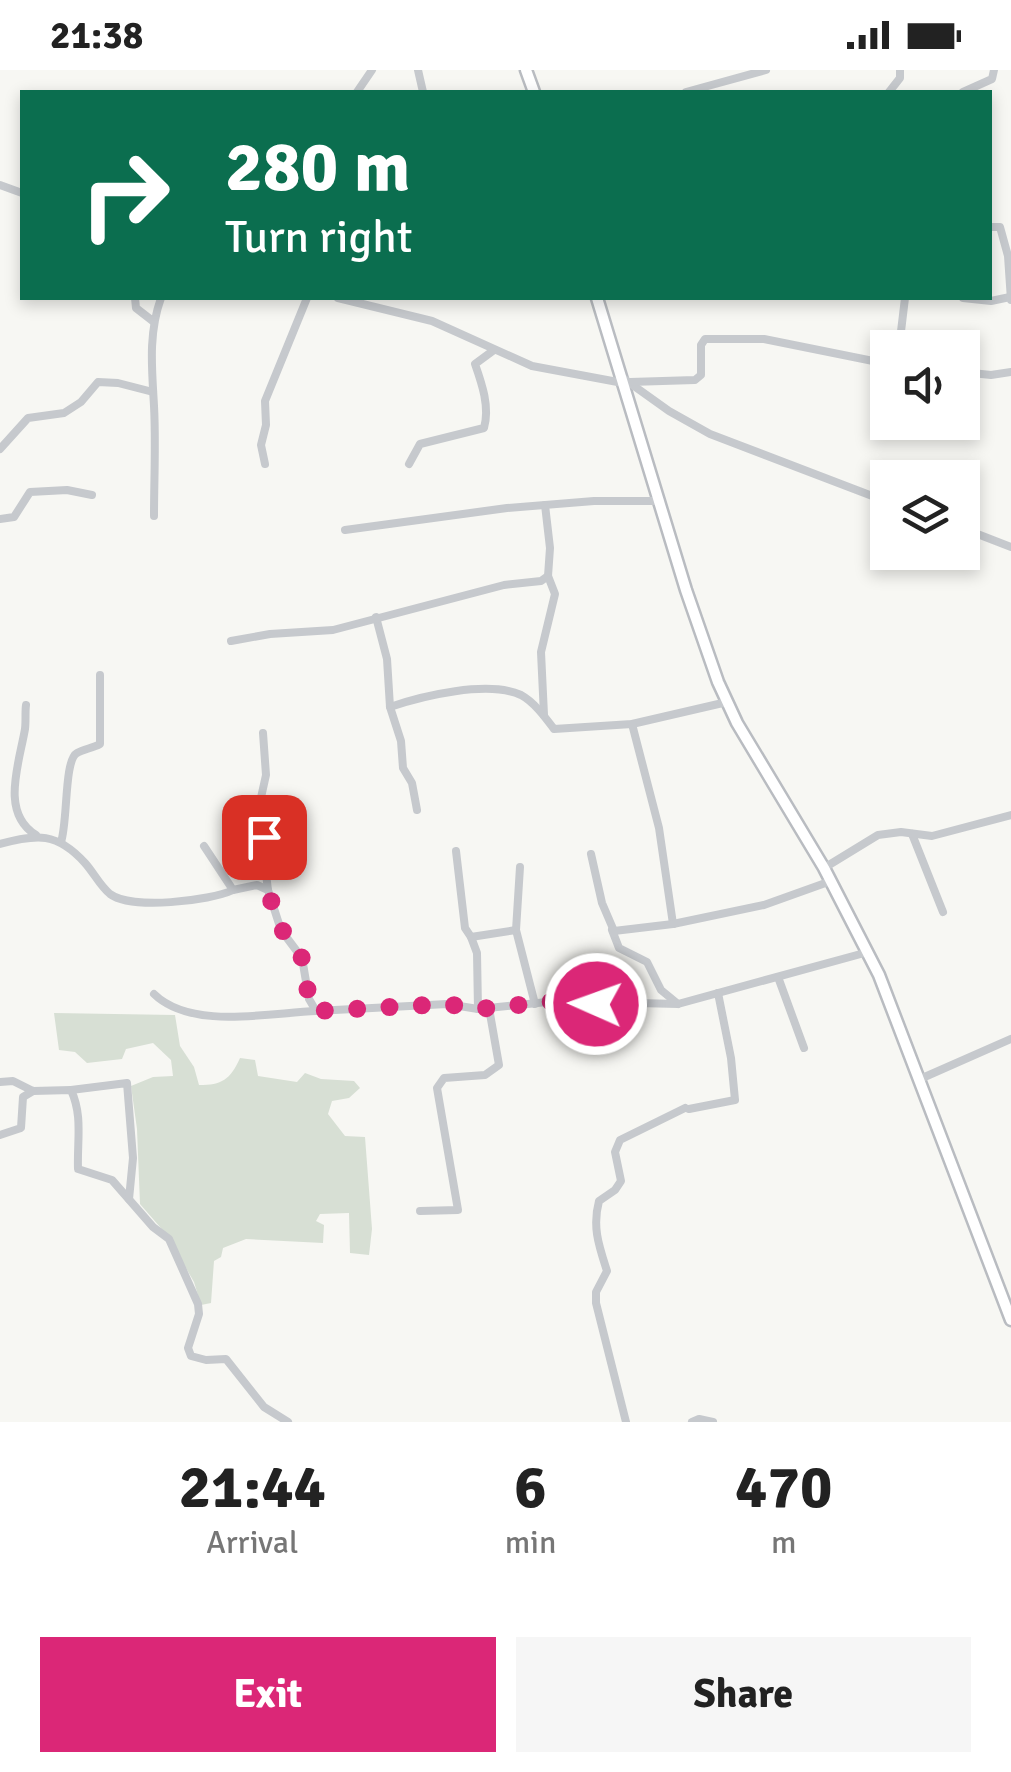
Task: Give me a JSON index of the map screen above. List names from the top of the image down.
{
  "page": {
    "status": "21:38",
    "turn": ["280 m", "Turn right"],
    "eta": [
      "21:44",
      "Arrival",
      "6",
      "min",
      "470",
      "m"
    ],
    "buttons": ["Exit", "Share"]
  }
}
